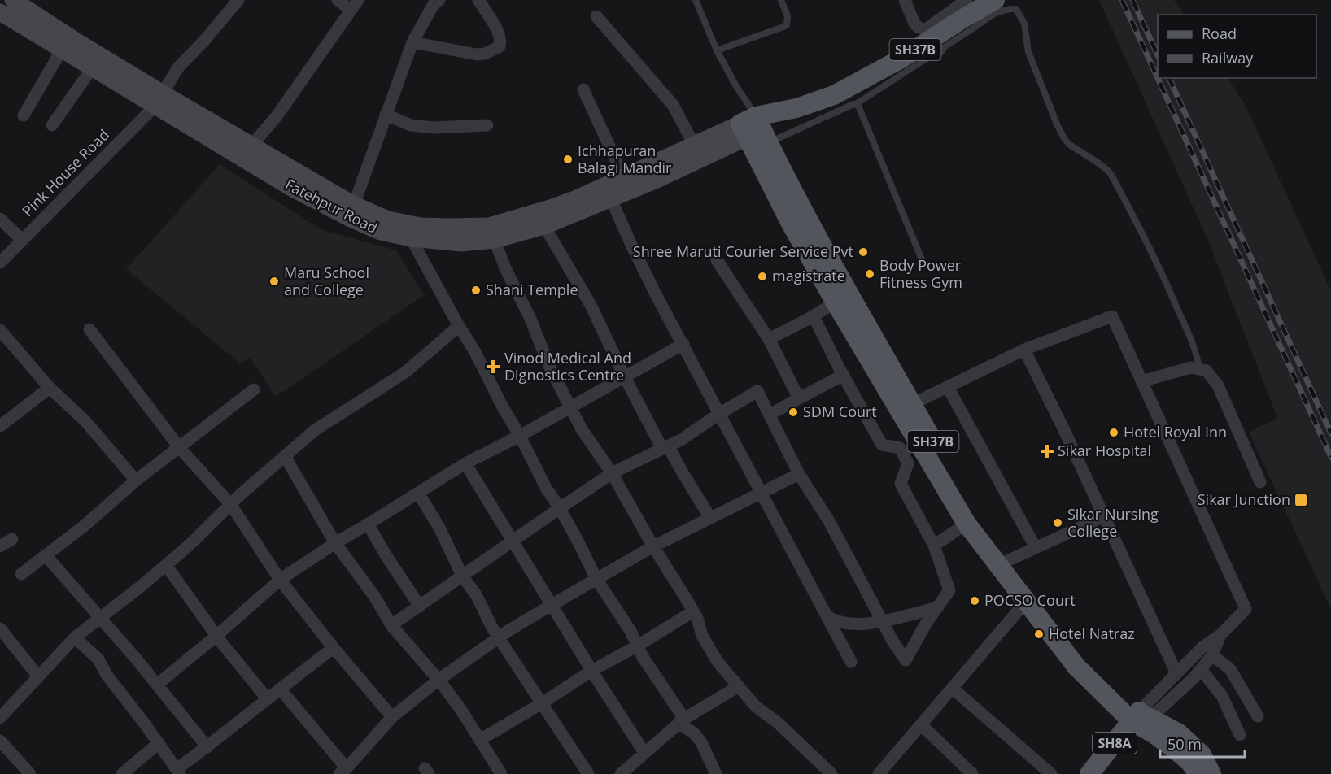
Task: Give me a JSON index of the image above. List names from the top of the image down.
{
  "streets": {
    "main road": ["SH37B", "SH8A"],
    "street": ["Pink House Road", "Fatehpur Road"]
  },
  "crossings": [
    ["SH37B", "Fatehpur Road"],
    ["SH37B", "SH8A"],
    ["Pink House Road", "Fatehpur Road"]
  ],
  "places": {
    "other": [
      "Ichhapuran Balagi Mandir",
      "Shree Maruti Courier Service Pvt",
      "Body Power Fitness Gym",
      "magistrate",
      "Maru School and College",
      "Shani Temple",
      "SDM Court",
      "Hotel Royal Inn",
      "Sikar Nursing College",
      "POCSO Court",
      "Hotel Natraz"
    ],
    "health": ["Vinod Medical And Dignostics Centre", "Sikar Hospital"],
    "transit": ["Sikar Junction"]
  },
  "legend": ["Road", "Railway"],
  "scale_bar": "50 m"
}
